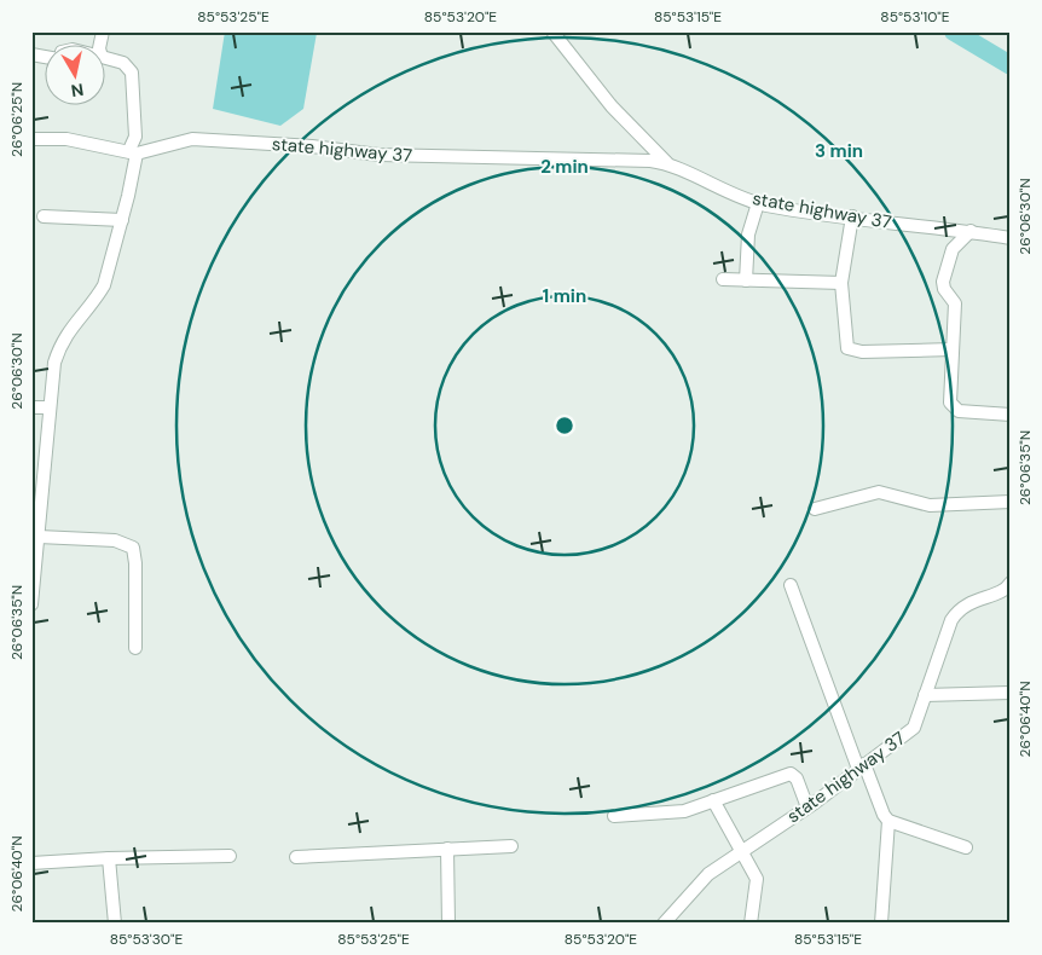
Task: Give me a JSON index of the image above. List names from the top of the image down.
{
  "streets": {
    "street": ["state highway 37"]
  },
  "north": "bottom",
  "coordinates": [
    "85°53'25\"E",
    "85°53'20\"E",
    "85°53'15\"E",
    "85°53'10\"E",
    "26°06'25\"N",
    "26°06'30\"N",
    "26°06'35\"N",
    "26°06'40\"N",
    "85°53'30\"E"
  ],
  "rings": ["3 min", "2 min", "1 min"]
}
